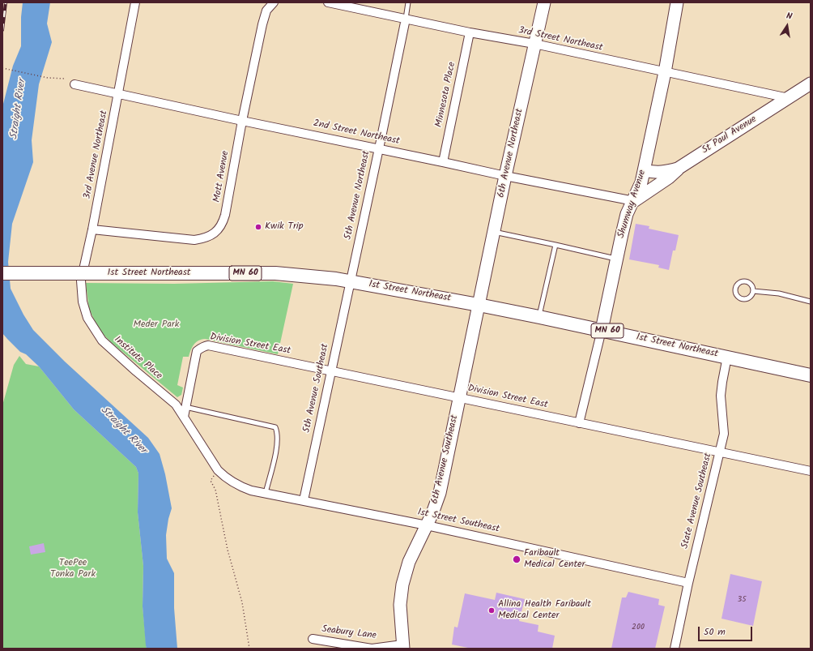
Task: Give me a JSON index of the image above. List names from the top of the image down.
{
  "streets": {
    "main road": ["1st Street Northeast", "MN 60"],
    "street": [
      "3rd Street Northeast",
      "Minnesota Place",
      "2nd Street Northeast",
      "St Paul Avenue",
      "6th Avenue Northeast",
      "3rd Avenue Northeast",
      "Mott Avenue",
      "5th Avenue Northeast",
      "Shumway Avenue",
      "Division Street East",
      "Institute Place",
      "5th Avenue Southeast",
      "6th Avenue Southeast",
      "State Avenue Southeast",
      "1st Street Southeast",
      "Seabury Lane"
    ]
  },
  "crossings": [
    ["3rd Street Northeast", "Minnesota Place"],
    ["3rd Street Northeast", "St Paul Avenue"],
    ["3rd Street Northeast", "6th Avenue Northeast"],
    ["3rd Street Northeast", "5th Avenue Northeast"],
    ["3rd Street Northeast", "Shumway Avenue"],
    ["Minnesota Place", "2nd Street Northeast"],
    ["2nd Street Northeast", "6th Avenue Northeast"],
    ["2nd Street Northeast", "3rd Avenue Northeast"],
    ["2nd Street Northeast", "Mott Avenue"],
    ["2nd Street Northeast", "5th Avenue Northeast"],
    ["2nd Street Northeast", "Shumway Avenue"],
    ["St Paul Avenue", "Shumway Avenue"],
    ["6th Avenue Northeast", "1st Street Northeast"],
    ["6th Avenue Northeast", "6th Avenue Southeast"],
    ["3rd Avenue Northeast", "Mott Avenue"],
    ["3rd Avenue Northeast", "Institute Place"],
    ["5th Avenue Northeast", "1st Street Northeast"],
    ["5th Avenue Northeast", "5th Avenue Southeast"],
    ["Shumway Avenue", "1st Street Northeast"],
    ["Shumway Avenue", "Division Street East"],
    ["1st Street Northeast", "5th Avenue Southeast"],
    ["1st Street Northeast", "6th Avenue Southeast"],
    ["1st Street Northeast", "State Avenue Southeast"],
    ["Division Street East", "5th Avenue Southeast"],
    ["Division Street East", "6th Avenue Southeast"],
    ["Division Street East", "State Avenue Southeast"],
    ["Institute Place", "1st Street Southeast"],
    ["5th Avenue Southeast", "1st Street Southeast"],
    ["6th Avenue Southeast", "1st Street Southeast"],
    ["6th Avenue Southeast", "Seabury Lane"],
    ["State Avenue Southeast", "1st Street Southeast"]
  ],
  "water": ["Straight River"],
  "parks": ["Meder Park", "TeePee Tonka Park"],
  "places": ["Kwik Trip", "Faribault Medical Center", "Allina Health Faribault Medical Center"],
  "house_numbers": ["35", "200"],
  "scale_bar": "50 m",
  "north": "top"
}
